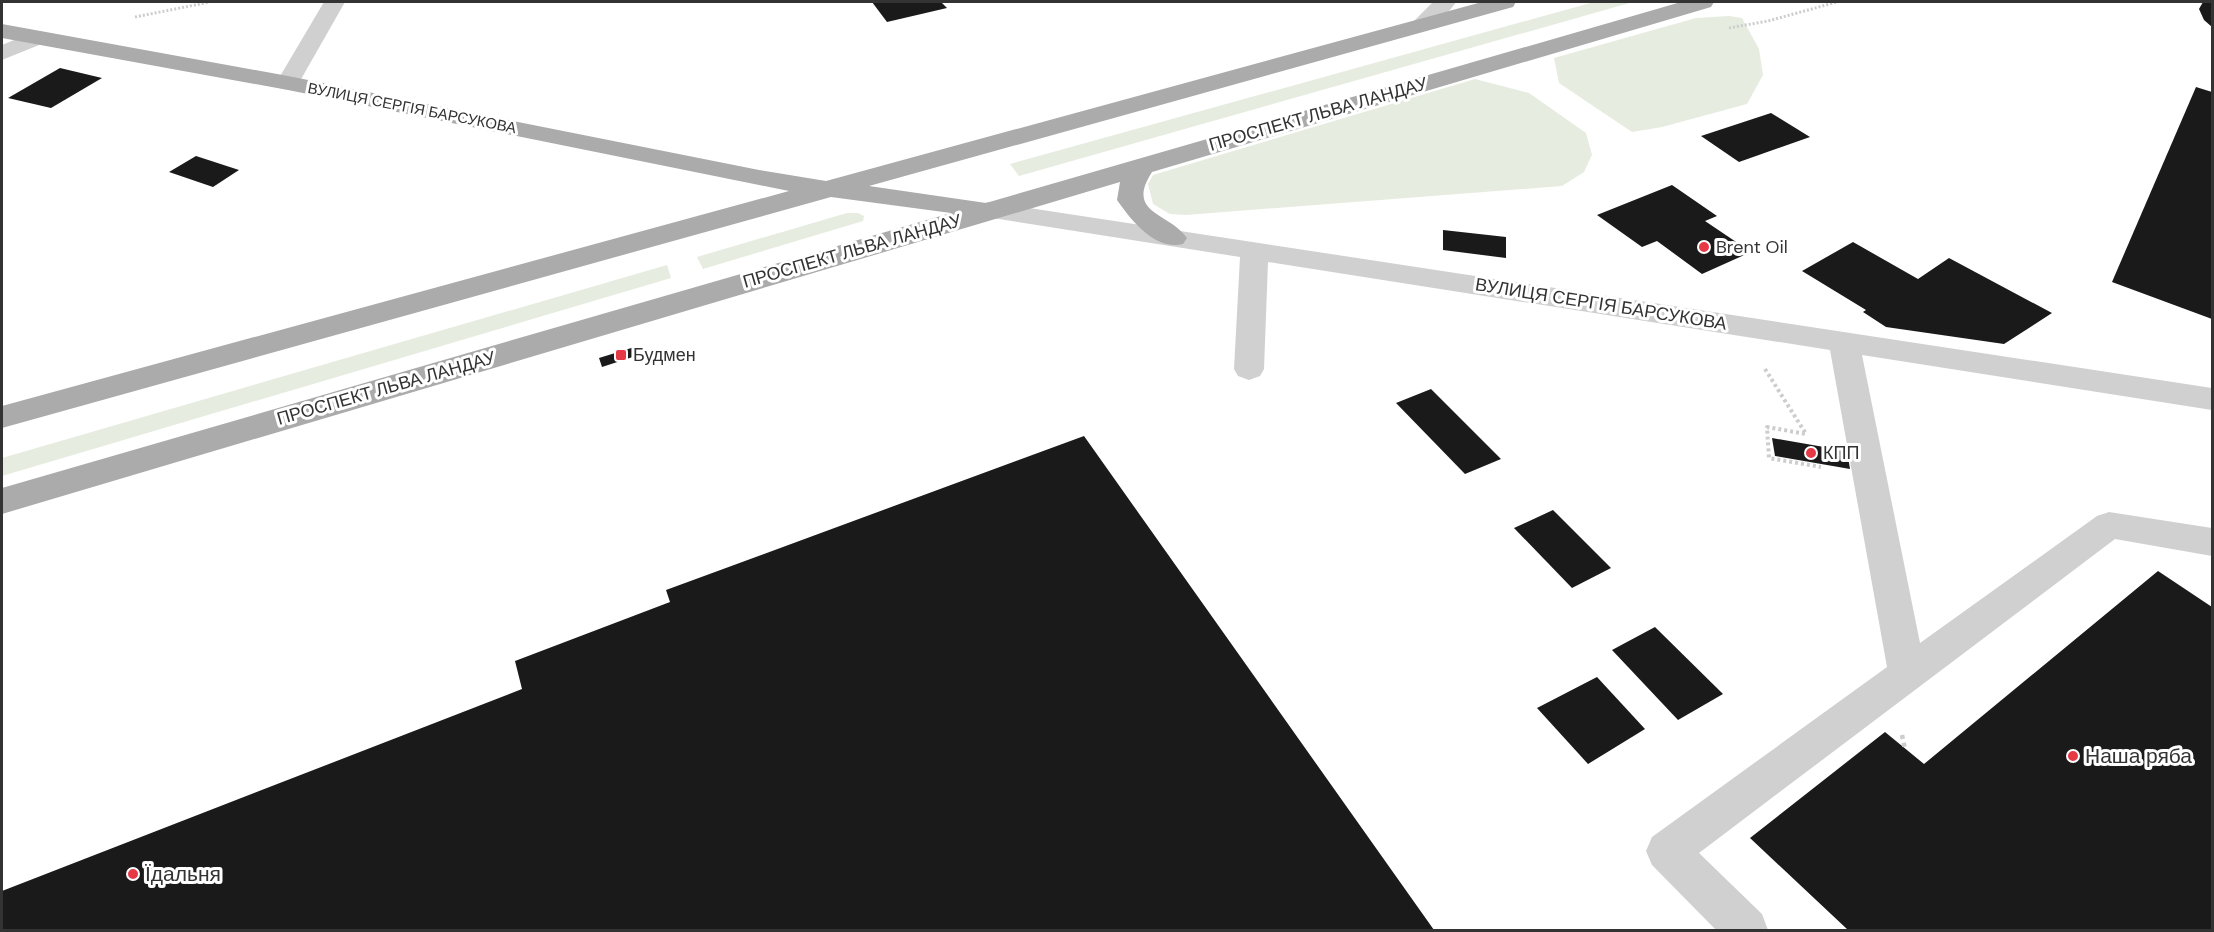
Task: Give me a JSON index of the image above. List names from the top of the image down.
{
  "streets": {
    "main road": ["ВУЛИЦЯ СЕРГІЯ БАРСУКОВА", "ПРОСПЕКТ ЛЬВА ЛАНДАУ"]
  },
  "crossings": [
    ["ВУЛИЦЯ СЕРГІЯ БАРСУКОВА", "ПРОСПЕКТ ЛЬВА ЛАНДАУ"]
  ],
  "places": {
    "other": [
      "Brent Oil",
      "КПП",
      "Наша ряба",
      "Їдальня"
    ],
    "transit": ["Будмен"]
  }
}
